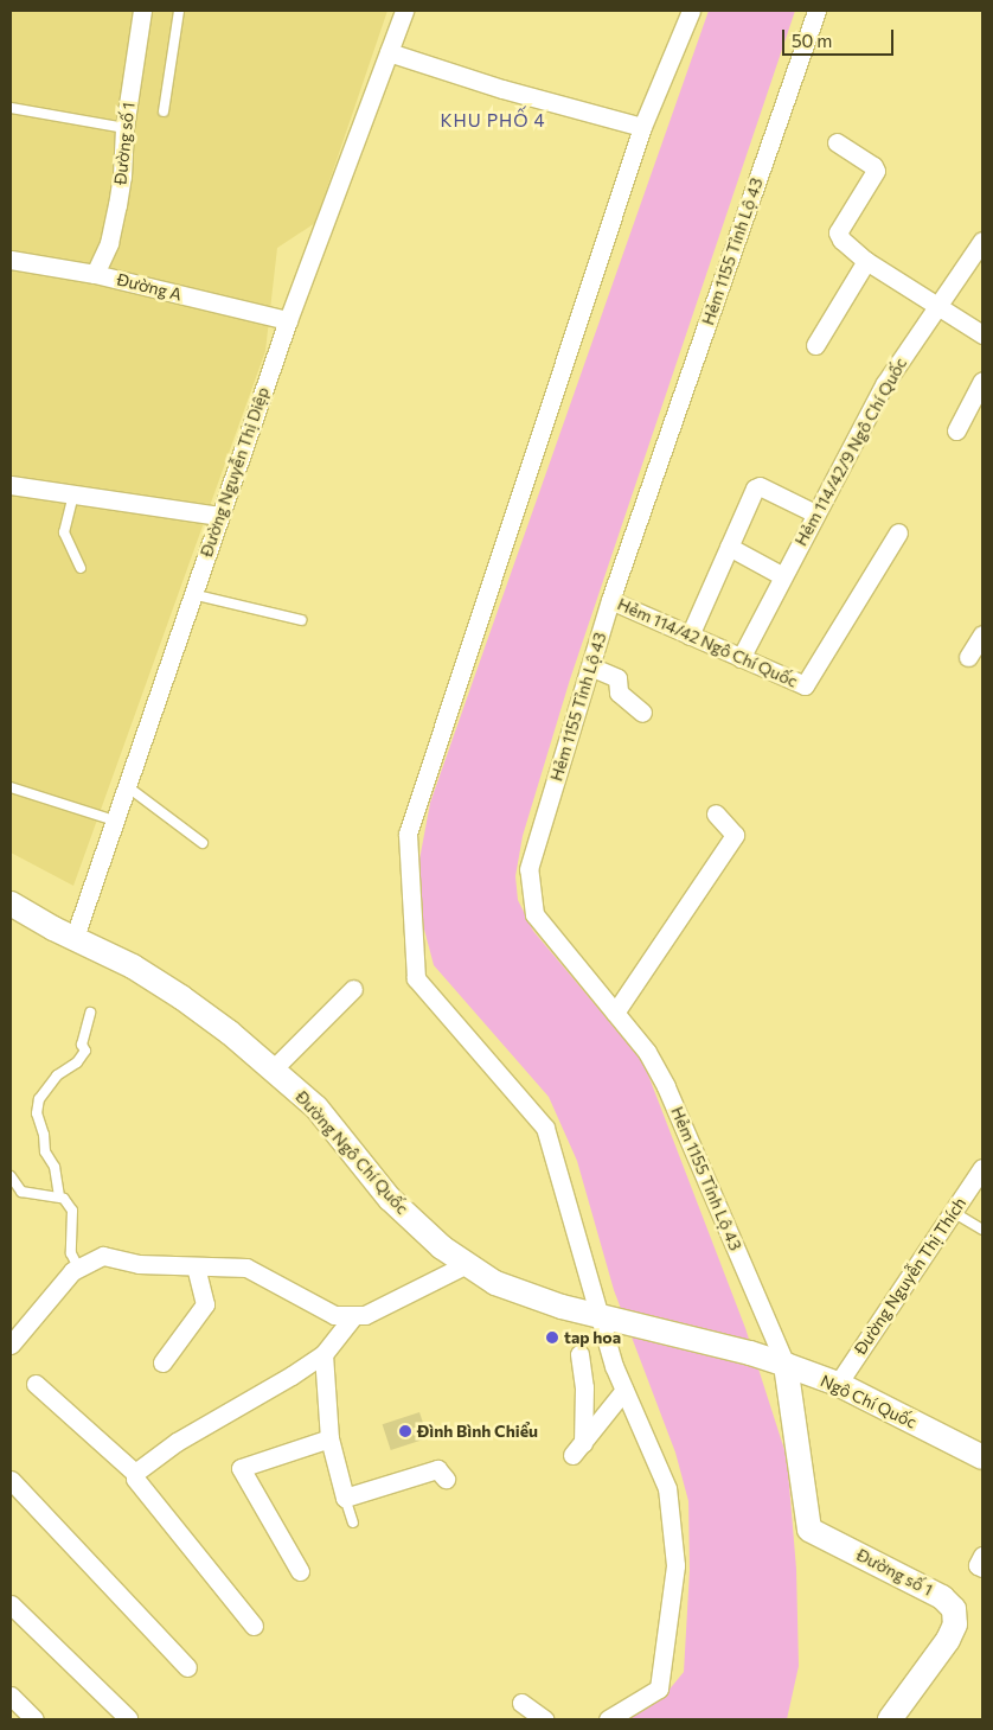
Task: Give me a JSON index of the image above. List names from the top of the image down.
{
  "streets": {
    "main road": ["Đường số 1", "Đường Ngô Chí Quốc", "Ngô Chí Quốc"],
    "street": [
      "Hẻm 1155 Tỉnh Lộ 43",
      "Đường A",
      "Hẻm 114/42/9 Ngô Chí Quốc",
      "Đường Nguyễn Thị Diệp",
      "Hẻm 114/42 Ngô Chí Quốc",
      "Đường Nguyễn Thị Thích"
    ]
  },
  "crossings": [
    ["Đường số 1", "Hẻm 1155 Tỉnh Lộ 43"],
    ["Đường số 1", "Đường A"],
    ["Đường số 1", "Ngô Chí Quốc"],
    ["Hẻm 1155 Tỉnh Lộ 43", "Hẻm 114/42 Ngô Chí Quốc"],
    ["Hẻm 1155 Tỉnh Lộ 43", "Ngô Chí Quốc"],
    ["Đường A", "Đường Nguyễn Thị Diệp"],
    ["Hẻm 114/42/9 Ngô Chí Quốc", "Hẻm 114/42 Ngô Chí Quốc"],
    ["Đường Nguyễn Thị Diệp", "Đường Ngô Chí Quốc"],
    ["Đường Ngô Chí Quốc", "Ngô Chí Quốc"],
    ["Đường Nguyễn Thị Thích", "Ngô Chí Quốc"]
  ],
  "districts": ["KHU PHỐ 4"],
  "places": ["tap hoa", "Đình Bình Chiểu"],
  "scale_bar": "50 m"
}
